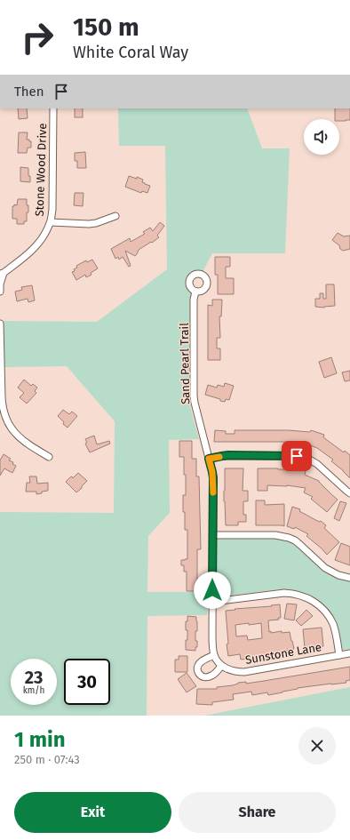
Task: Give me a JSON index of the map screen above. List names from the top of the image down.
{
  "streets": {
    "street": ["Stone Wood Drive", "Sand Pearl Trail", "Sunstone Lane"]
  },
  "crossings": [
    ["Sand Pearl Trail", "Sunstone Lane"]
  ],
  "page": {
    "turn": ["150 m", "White Coral Way"],
    "then": "Then",
    "speed": "23 km/h",
    "limit": "30",
    "heading": ["1 min", "250 m · 07:43"],
    "buttons": ["Exit", "Share"]
  }
}
